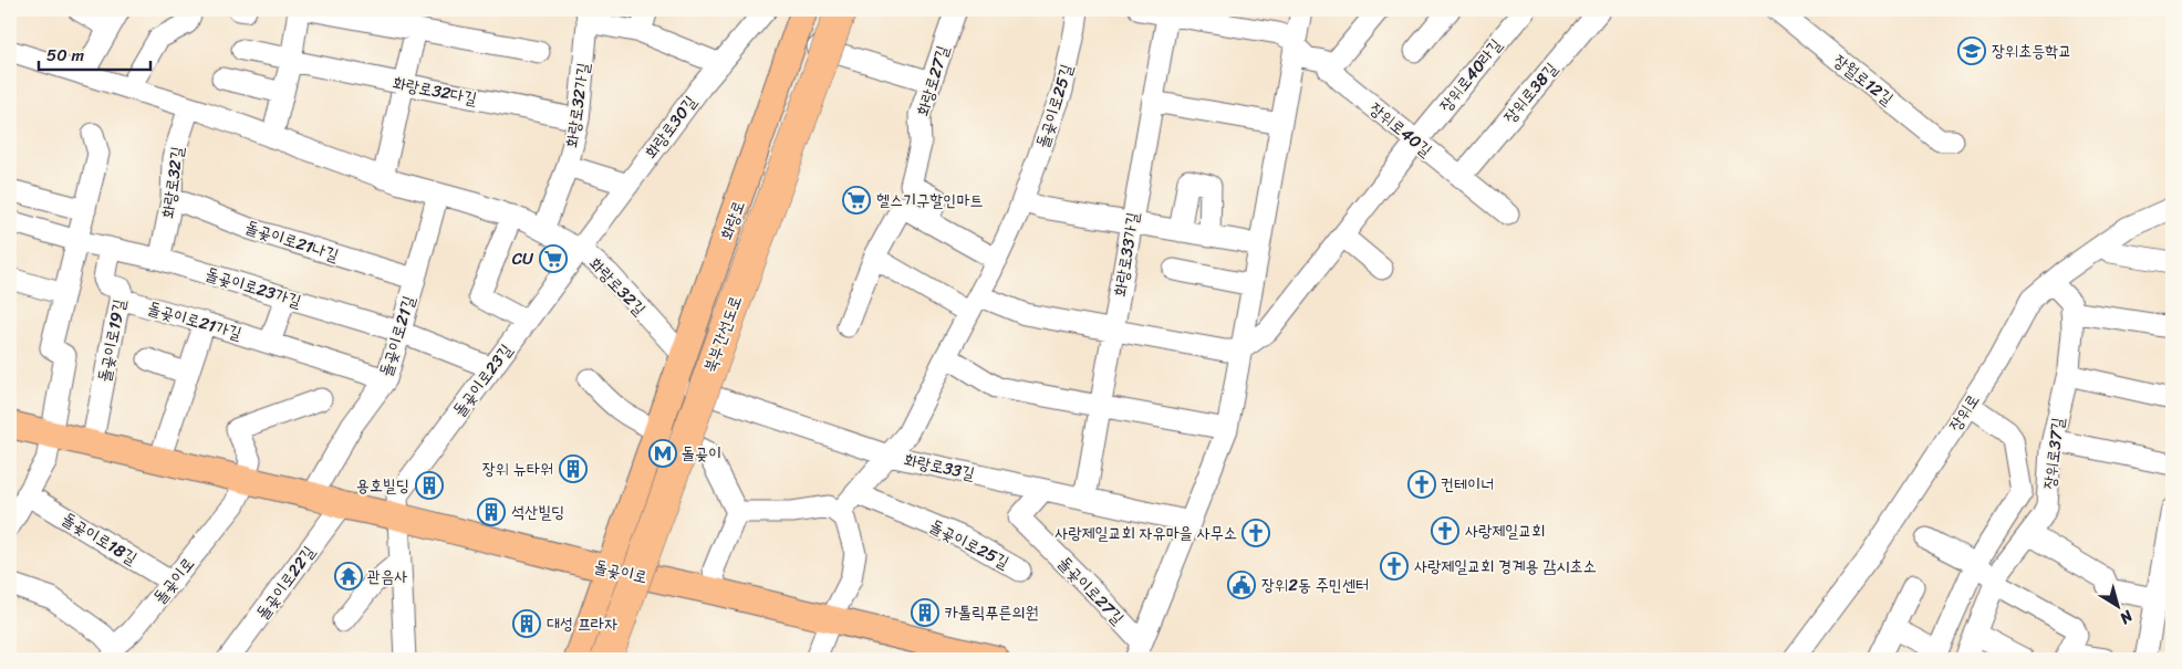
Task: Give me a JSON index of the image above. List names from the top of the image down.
{
  "streets": {
    "highway": ["북부간선도로"],
    "main road": ["화랑로", "돌곶이로"],
    "street": [
      "장위로40라길",
      "장월로12길",
      "화랑로27길",
      "화랑로32다길",
      "장위로38길",
      "화랑로32가길",
      "돌곶이로25길",
      "화랑로30길",
      "장위로40길",
      "화랑로32길",
      "돌곶이로21나길",
      "화랑로33가길",
      "돌곶이로23가길",
      "돌곶이로21가길",
      "돌곶이로21길",
      "돌곶이로19길",
      "돌곶이로23길",
      "장위로",
      "장위로37길",
      "화랑로33길",
      "돌곶이로18길",
      "돌곶이로22길",
      "돌곶이로27길"
    ]
  },
  "crossings": [
    ["장위로40라길", "장위로40길"],
    ["장위로40라길", "돌곶이로27길"],
    ["화랑로32다길", "화랑로32가길"],
    ["장위로38길", "장위로40길"],
    ["화랑로32가길", "화랑로32길"],
    ["돌곶이로25길", "화랑로33길"],
    ["화랑로30길", "화랑로32길"],
    ["화랑로30길", "돌곶이로23길"],
    ["장위로40길", "돌곶이로27길"],
    ["화랑로32길", "화랑로"],
    ["화랑로32길", "돌곶이로21나길"],
    ["화랑로32길", "돌곶이로23가길"],
    ["화랑로32길", "돌곶이로21길"],
    ["화랑로32길", "돌곶이로23길"],
    ["화랑로", "화랑로33길"],
    ["화랑로", "돌곶이로"],
    ["돌곶이로21나길", "돌곶이로21길"],
    ["화랑로33가길", "화랑로33길"],
    ["돌곶이로23가길", "돌곶이로21길"],
    ["돌곶이로23가길", "돌곶이로19길"],
    ["돌곶이로23가길", "돌곶이로23길"],
    ["돌곶이로21가길", "돌곶이로21길"],
    ["돌곶이로21가길", "돌곶이로19길"],
    ["돌곶이로21길", "돌곶이로"],
    ["돌곶이로19길", "돌곶이로"],
    ["돌곶이로23길", "돌곶이로"],
    ["장위로", "장위로37길"],
    ["화랑로33길", "돌곶이로27길"],
    ["돌곶이로18길", "돌곶이로"],
    ["돌곶이로", "돌곶이로22길"]
  ],
  "places": {
    "school or university": ["장위초등학교"],
    "supermarket": ["헬스기구할인마트", "CU"],
    "metro station": ["돌곶이"],
    "building": [
      "장위 뉴타워",
      "용호빌딩",
      "석산빌딩",
      "카톨릭푸른의원",
      "대성 프라자"
    ],
    "church": [
      "컨테이너",
      "사랑제일교회",
      "사랑제일교회 자유마을 사무소",
      "사랑제일교회 경계용 감시초소"
    ],
    "temple": ["관음사"],
    "public building": ["장위2동 주민센터"]
  },
  "scale_bar": "50 m",
  "north": "bottom right"
}
